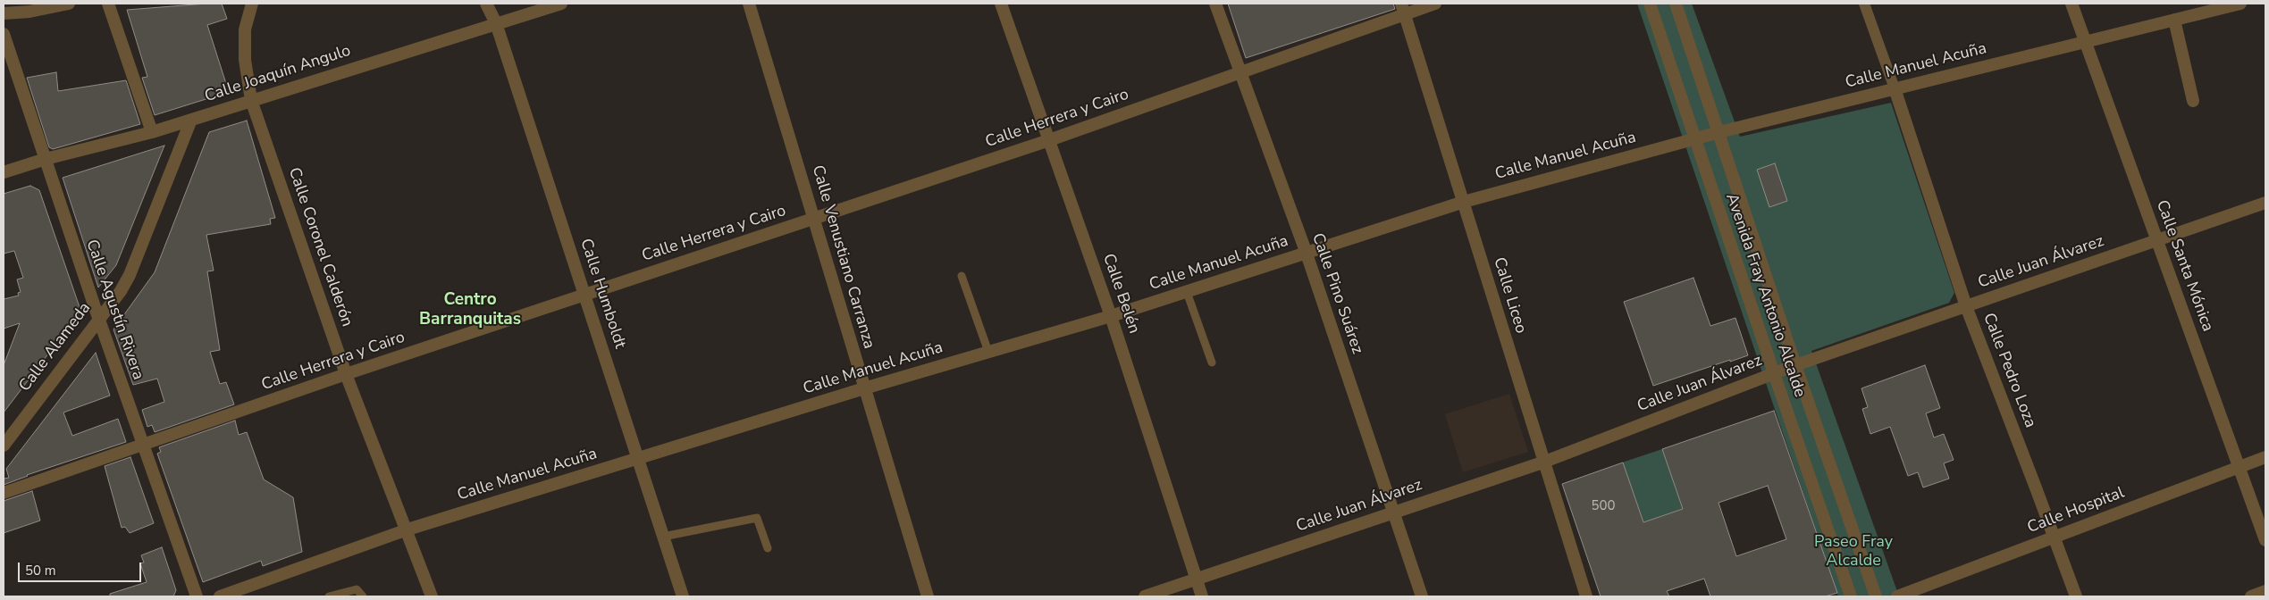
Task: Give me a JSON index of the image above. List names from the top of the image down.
{
  "streets": {
    "street": [
      "Calle Manuel Acuña",
      "Calle Joaquín Angulo",
      "Calle Herrera y Cairo",
      "Calle Coronel Calderón",
      "Calle Venustiano Carranza",
      "Calle Juan Álvarez",
      "Calle Santa Mónica",
      "Calle Humboldt",
      "Calle Belén",
      "Calle Pino Suárez",
      "Calle Liceo",
      "Avenida Fray Antonio Alcalde",
      "Calle Agustín Rivera",
      "Calle Alameda",
      "Calle Pedro Loza",
      "Calle Hospital"
    ]
  },
  "crossings": [
    ["Calle Manuel Acuña", "Calle Coronel Calderón"],
    ["Calle Manuel Acuña", "Calle Venustiano Carranza"],
    ["Calle Manuel Acuña", "Calle Santa Mónica"],
    ["Calle Manuel Acuña", "Calle Humboldt"],
    ["Calle Manuel Acuña", "Calle Belén"],
    ["Calle Manuel Acuña", "Calle Pino Suárez"],
    ["Calle Manuel Acuña", "Calle Liceo"],
    ["Calle Manuel Acuña", "Avenida Fray Antonio Alcalde"],
    ["Calle Manuel Acuña", "Calle Pedro Loza"],
    ["Calle Joaquín Angulo", "Calle Coronel Calderón"],
    ["Calle Joaquín Angulo", "Calle Humboldt"],
    ["Calle Joaquín Angulo", "Calle Agustín Rivera"],
    ["Calle Joaquín Angulo", "Calle Alameda"],
    ["Calle Herrera y Cairo", "Calle Coronel Calderón"],
    ["Calle Herrera y Cairo", "Calle Venustiano Carranza"],
    ["Calle Herrera y Cairo", "Calle Humboldt"],
    ["Calle Herrera y Cairo", "Calle Belén"],
    ["Calle Herrera y Cairo", "Calle Pino Suárez"],
    ["Calle Herrera y Cairo", "Calle Liceo"],
    ["Calle Herrera y Cairo", "Calle Agustín Rivera"],
    ["Calle Juan Álvarez", "Calle Santa Mónica"],
    ["Calle Juan Álvarez", "Calle Belén"],
    ["Calle Juan Álvarez", "Calle Pino Suárez"],
    ["Calle Juan Álvarez", "Calle Liceo"],
    ["Calle Juan Álvarez", "Avenida Fray Antonio Alcalde"],
    ["Calle Juan Álvarez", "Calle Pedro Loza"],
    ["Calle Santa Mónica", "Calle Hospital"],
    ["Calle Agustín Rivera", "Calle Alameda"],
    ["Calle Pedro Loza", "Calle Hospital"]
  ],
  "districts": ["Centro Barranquitas"],
  "parks": ["Paseo Fray Alcalde"],
  "house_numbers": ["500"],
  "scale_bar": "50 m"
}
